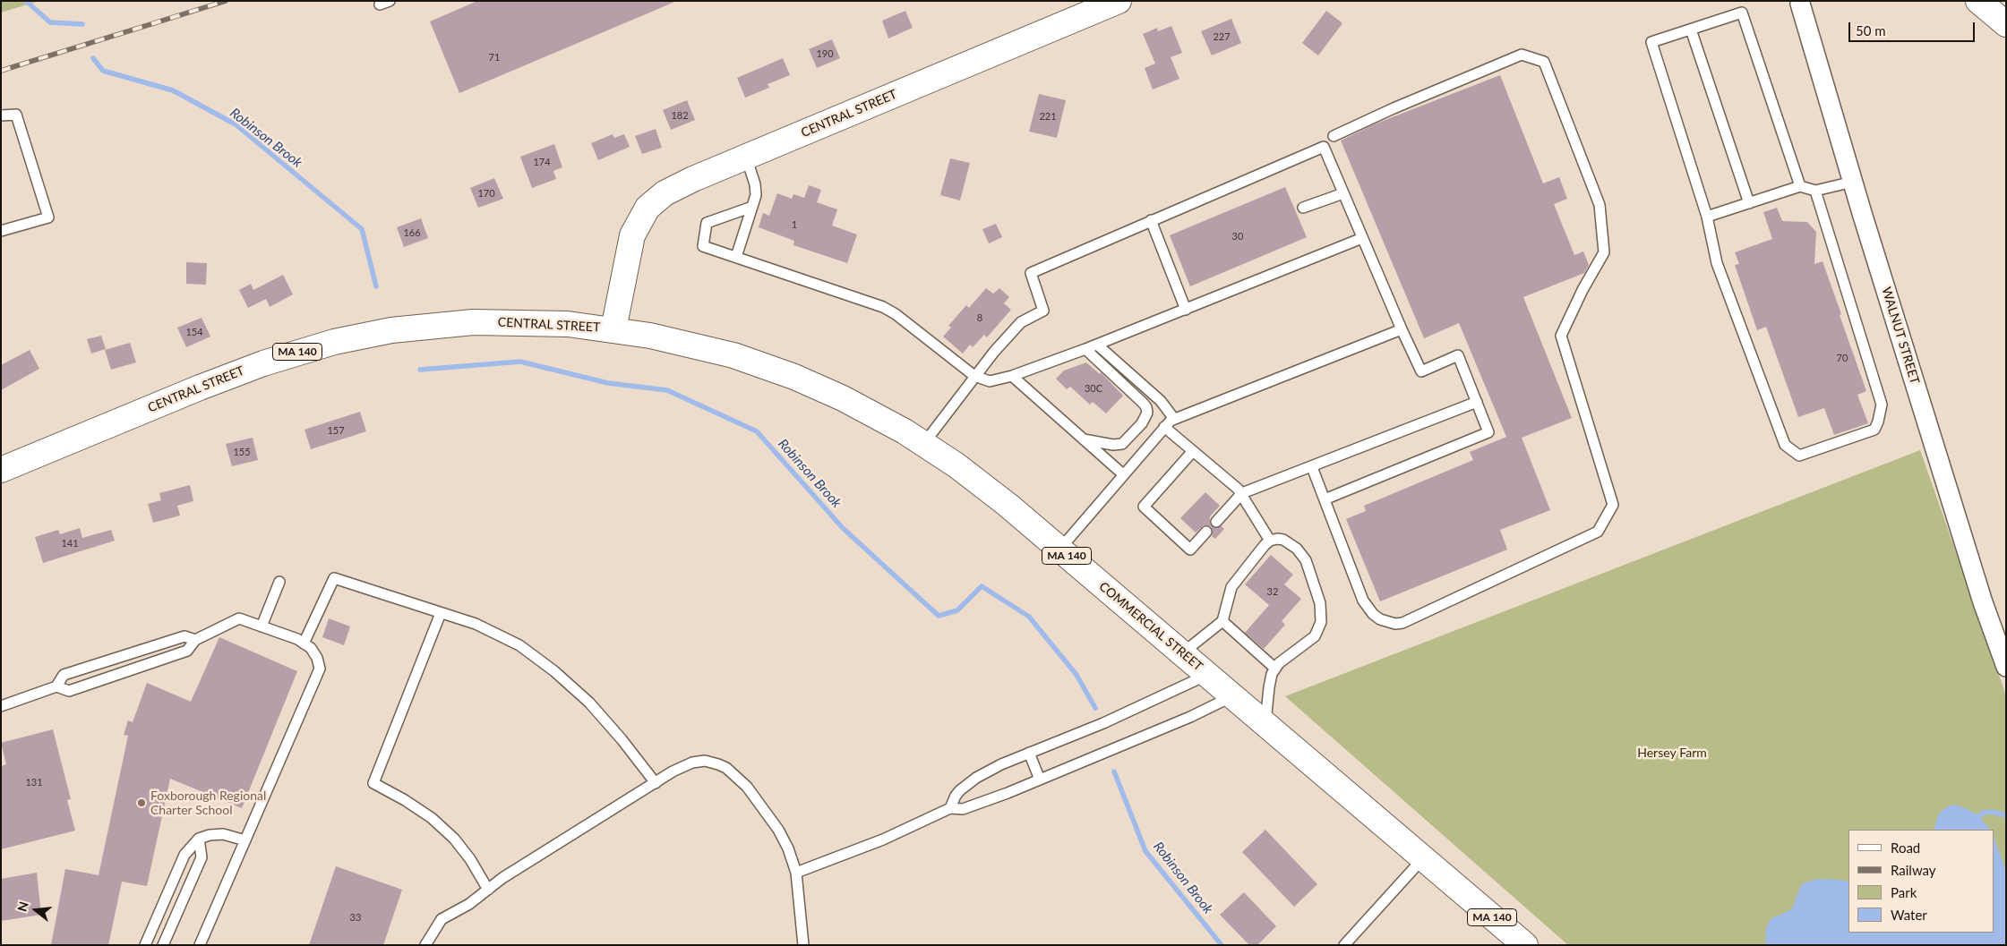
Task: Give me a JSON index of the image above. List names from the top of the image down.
{
  "streets": {
    "main road": ["CENTRAL STREET", "MA 140", "COMMERCIAL STREET"],
    "street": ["WALNUT STREET"]
  },
  "crossings": [
    ["CENTRAL STREET", "COMMERCIAL STREET"]
  ],
  "water": ["Robinson Brook"],
  "parks": ["Hersey Farm"],
  "places": ["Foxborough Regional Charter School"],
  "house_numbers": [
    "227",
    "190",
    "71",
    "182",
    "221",
    "174",
    "170",
    "1",
    "166",
    "30",
    "8",
    "154",
    "70",
    "30C",
    "157",
    "155",
    "141",
    "32",
    "131",
    "33"
  ],
  "legend": [
    "Road",
    "Railway",
    "Park",
    "Water"
  ],
  "scale_bar": "50 m",
  "north": "left"
}
